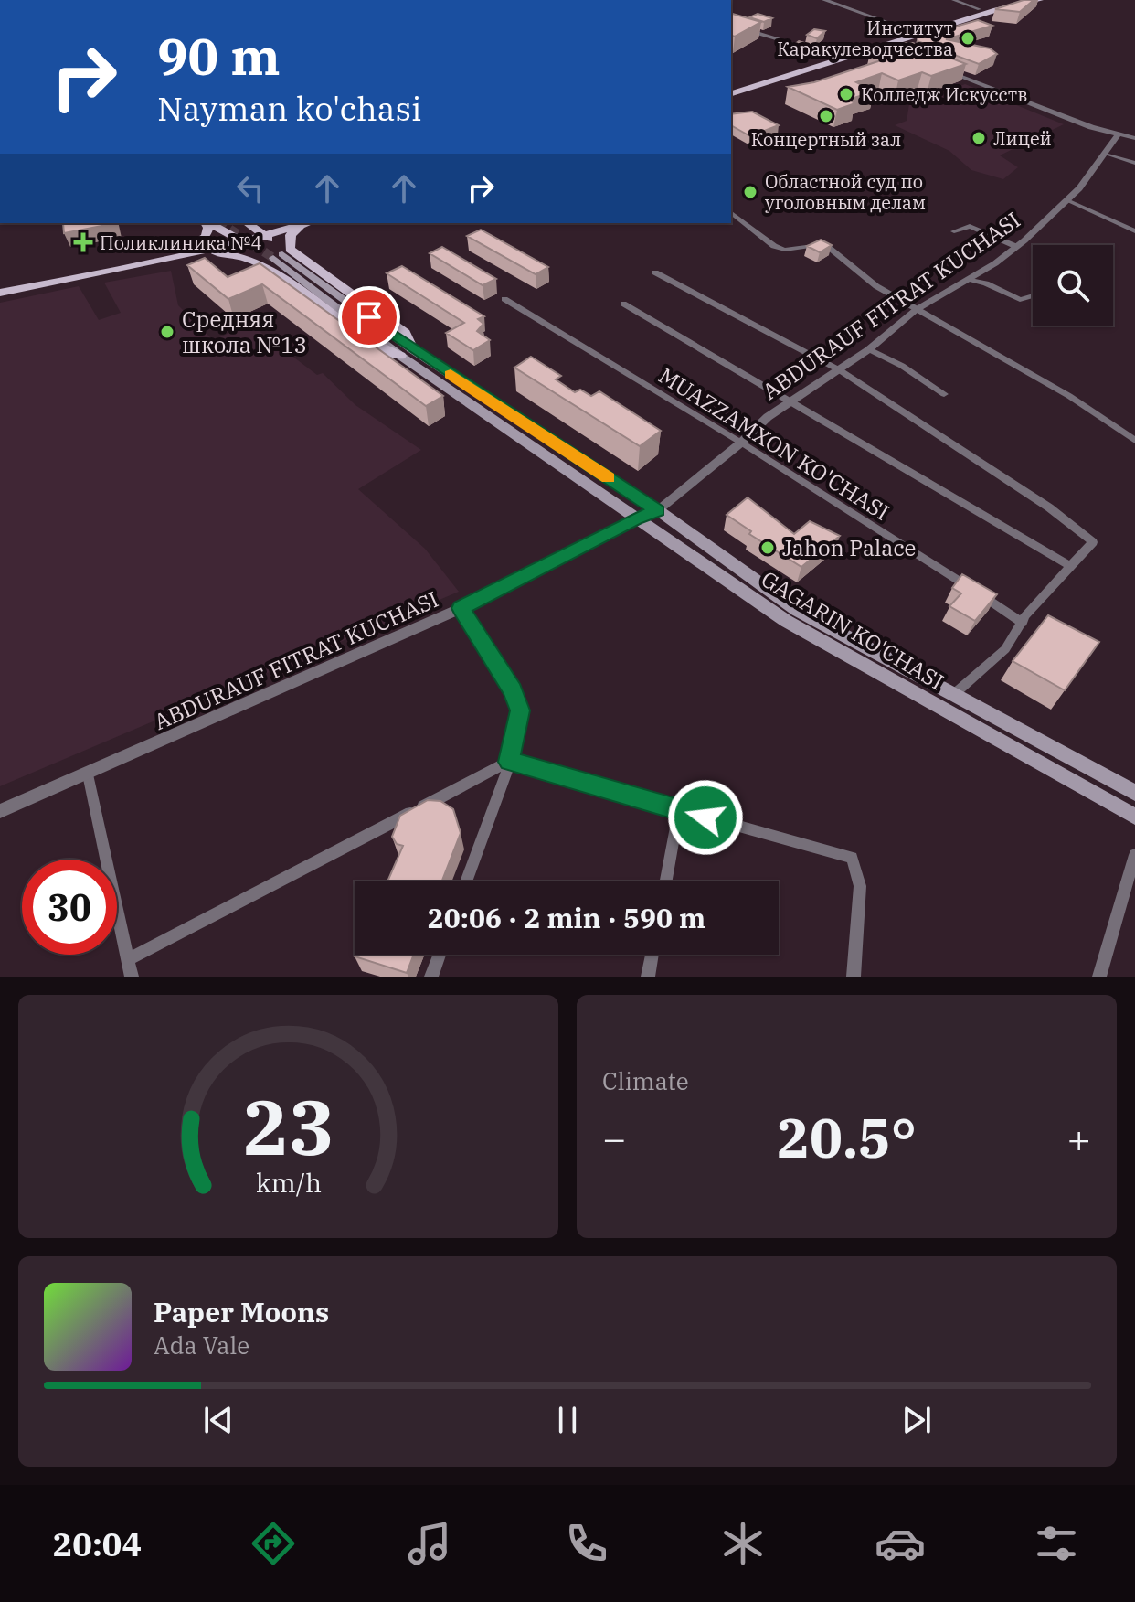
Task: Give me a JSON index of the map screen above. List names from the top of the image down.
{
  "streets": {
    "main road": ["GAGARIN KO'CHASI"],
    "street": ["ABDURAUF FITRAT KUCHASI", "MUAZZAMXON KO'CHASI"]
  },
  "crossings": [
    ["ABDURAUF FITRAT KUCHASI", "MUAZZAMXON KO'CHASI"],
    ["ABDURAUF FITRAT KUCHASI", "GAGARIN KO'CHASI"]
  ],
  "places": {
    "other": [
      "Институт Каракулеводчества",
      "Колледж Искусств",
      "Концертный зал",
      "Лицей",
      "Областной суд по уголовным делам",
      "Средняя школа №13",
      "Jahon Palace"
    ],
    "health": ["Поликлиника №4"]
  },
  "page": {
    "turn": ["90 m", "Nayman ko'chasi"],
    "limit": "30",
    "trip": "20:06 · 2 min · 590 m",
    "tile": "Climate",
    "heat": ["−", "20.5°", "+"],
    "song": ["Paper Moons", "Ada Vale"],
    "tabs": "20:04",
    "gauge": ["23", "km/h"]
  }
}
